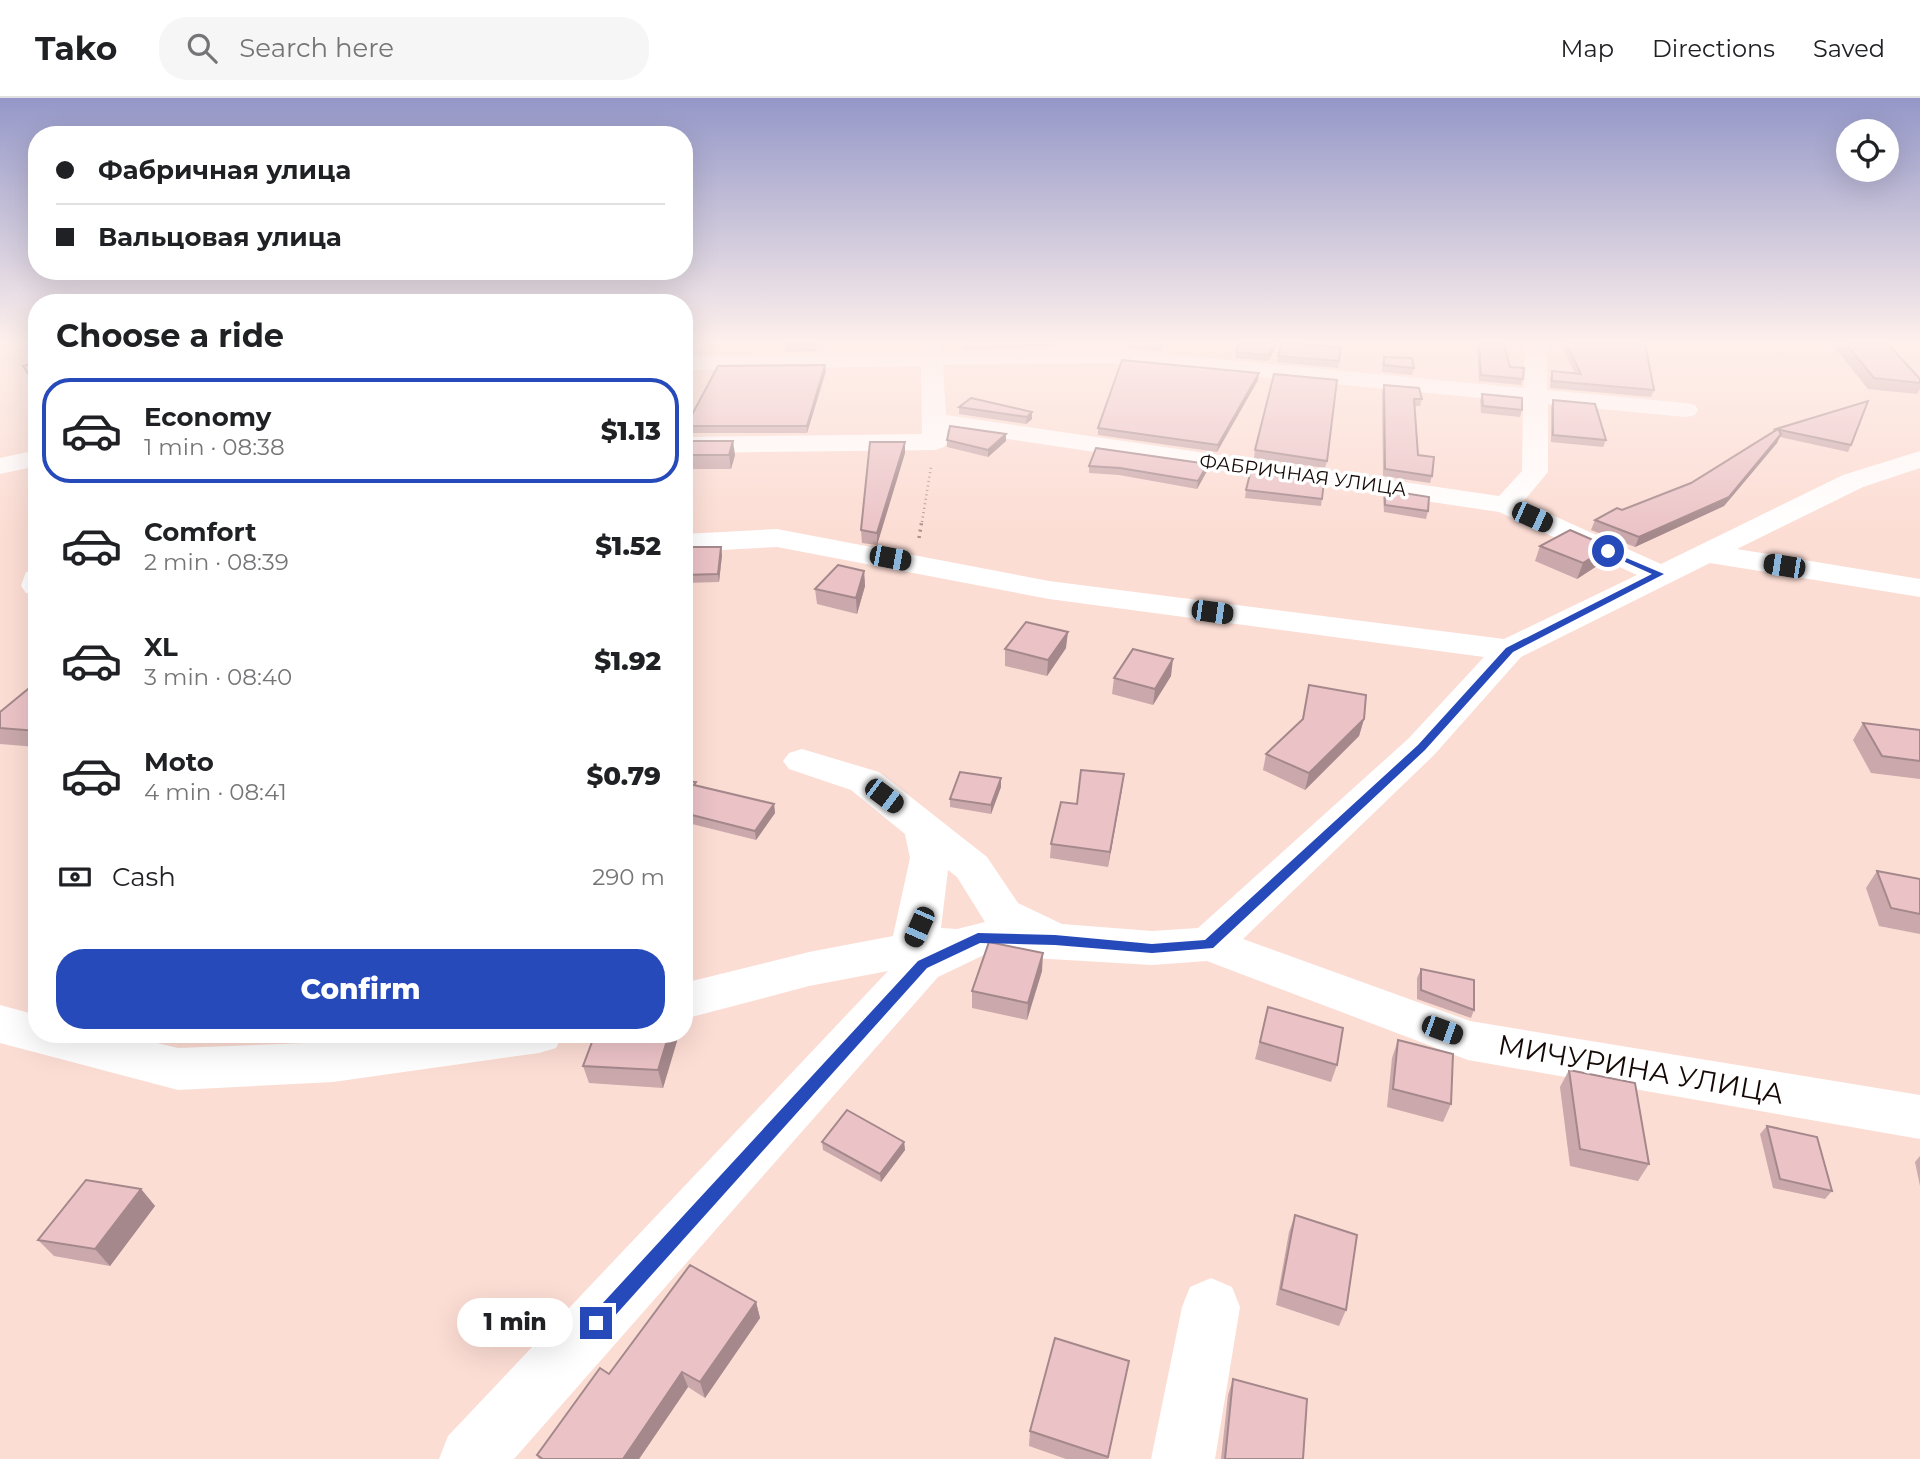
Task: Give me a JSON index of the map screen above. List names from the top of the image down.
{
  "streets": {
    "street": ["ФАБРИЧНАЯ УЛИЦА", "МИЧУРИНА УЛИЦА"]
  },
  "page": {
    "header": "Tako",
    "search": "Search here",
    "nav": ["Map", "Directions", "Saved"],
    "banner": ["Фабричная улица", "Вальцовая улица"],
    "heading": "Choose a ride",
    "list": [
      {
        "name": "Economy",
        "note": "1 min · 08:38",
        "value": "$1.13"
      },
      {
        "name": "Comfort",
        "note": "2 min · 08:39",
        "value": "$1.52"
      },
      {
        "name": "XL",
        "note": "3 min · 08:40",
        "value": "$1.92"
      },
      {
        "name": "Moto",
        "note": "4 min · 08:41",
        "value": "$0.79"
      }
    ],
    "pay": ["Cash", "290 m"],
    "buttons": "Confirm",
    "bubble": "1 min"
  }
}
